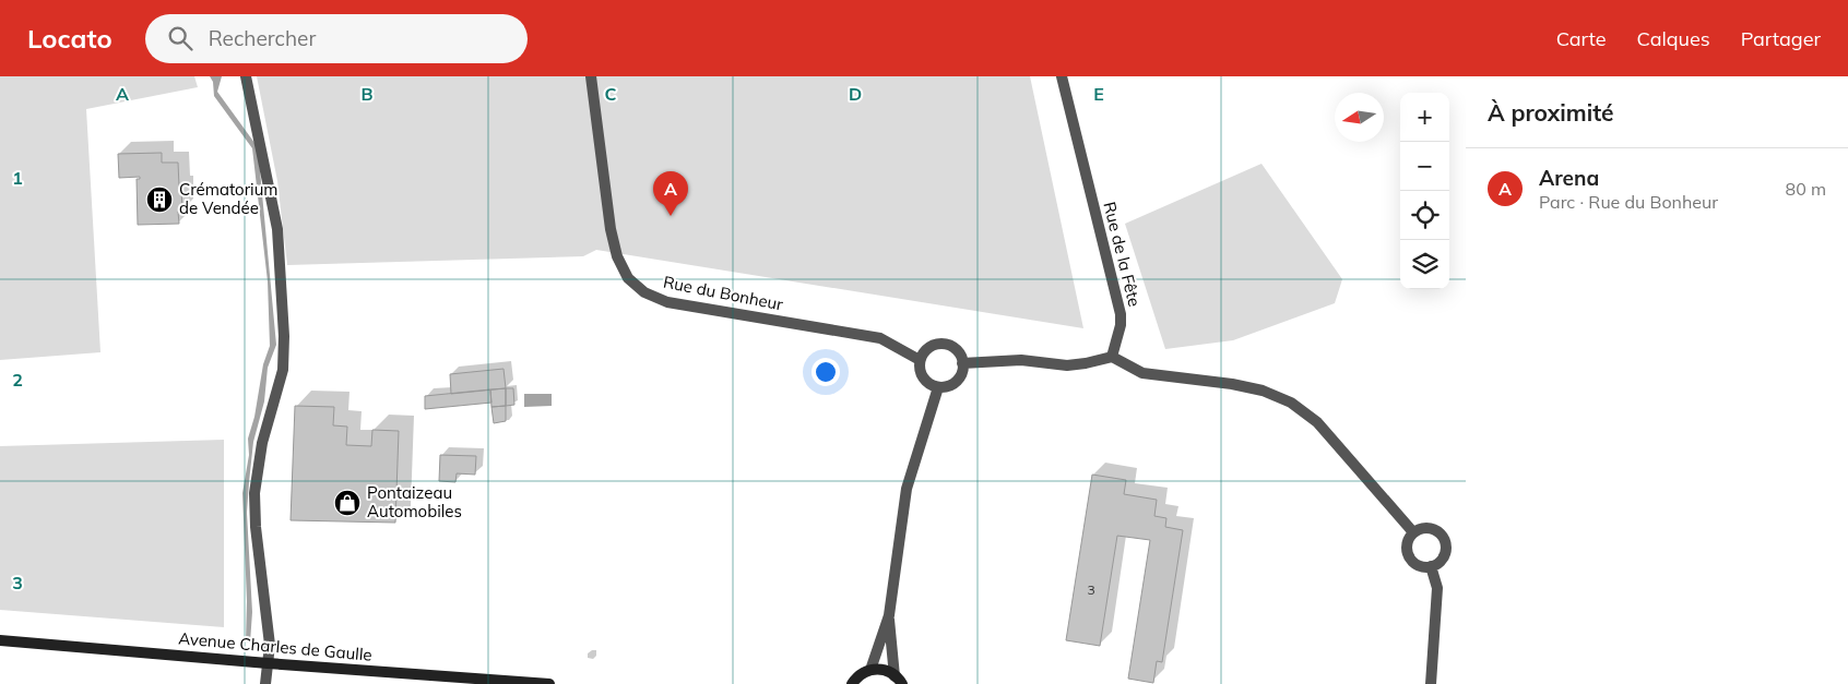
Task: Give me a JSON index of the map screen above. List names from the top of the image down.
{
  "streets": {
    "main road": ["Avenue Charles de Gaulle"],
    "street": ["Rue de la Fête", "Rue du Bonheur"]
  },
  "places": {
    "building": ["Crématorium de Vendée"],
    "shop": ["Pontaizeau Automobiles"]
  },
  "house_numbers": ["3"],
  "north": "left",
  "page": {
    "header": "Locato",
    "search": "Rechercher",
    "nav": ["Carte", "Calques", "Partager"],
    "heading": "À proximité",
    "map_buttons": ["+", "−"],
    "list": [
      {
        "mark": "A",
        "name": "Arena",
        "note": "Parc · Rue du Bonheur",
        "value": "80 m"
      }
    ],
    "pins": "A"
  },
  "grid": {
    "columns": [
      "A",
      "B",
      "C",
      "D",
      "E"
    ],
    "rows": ["1", "2", "3"]
  }
}
